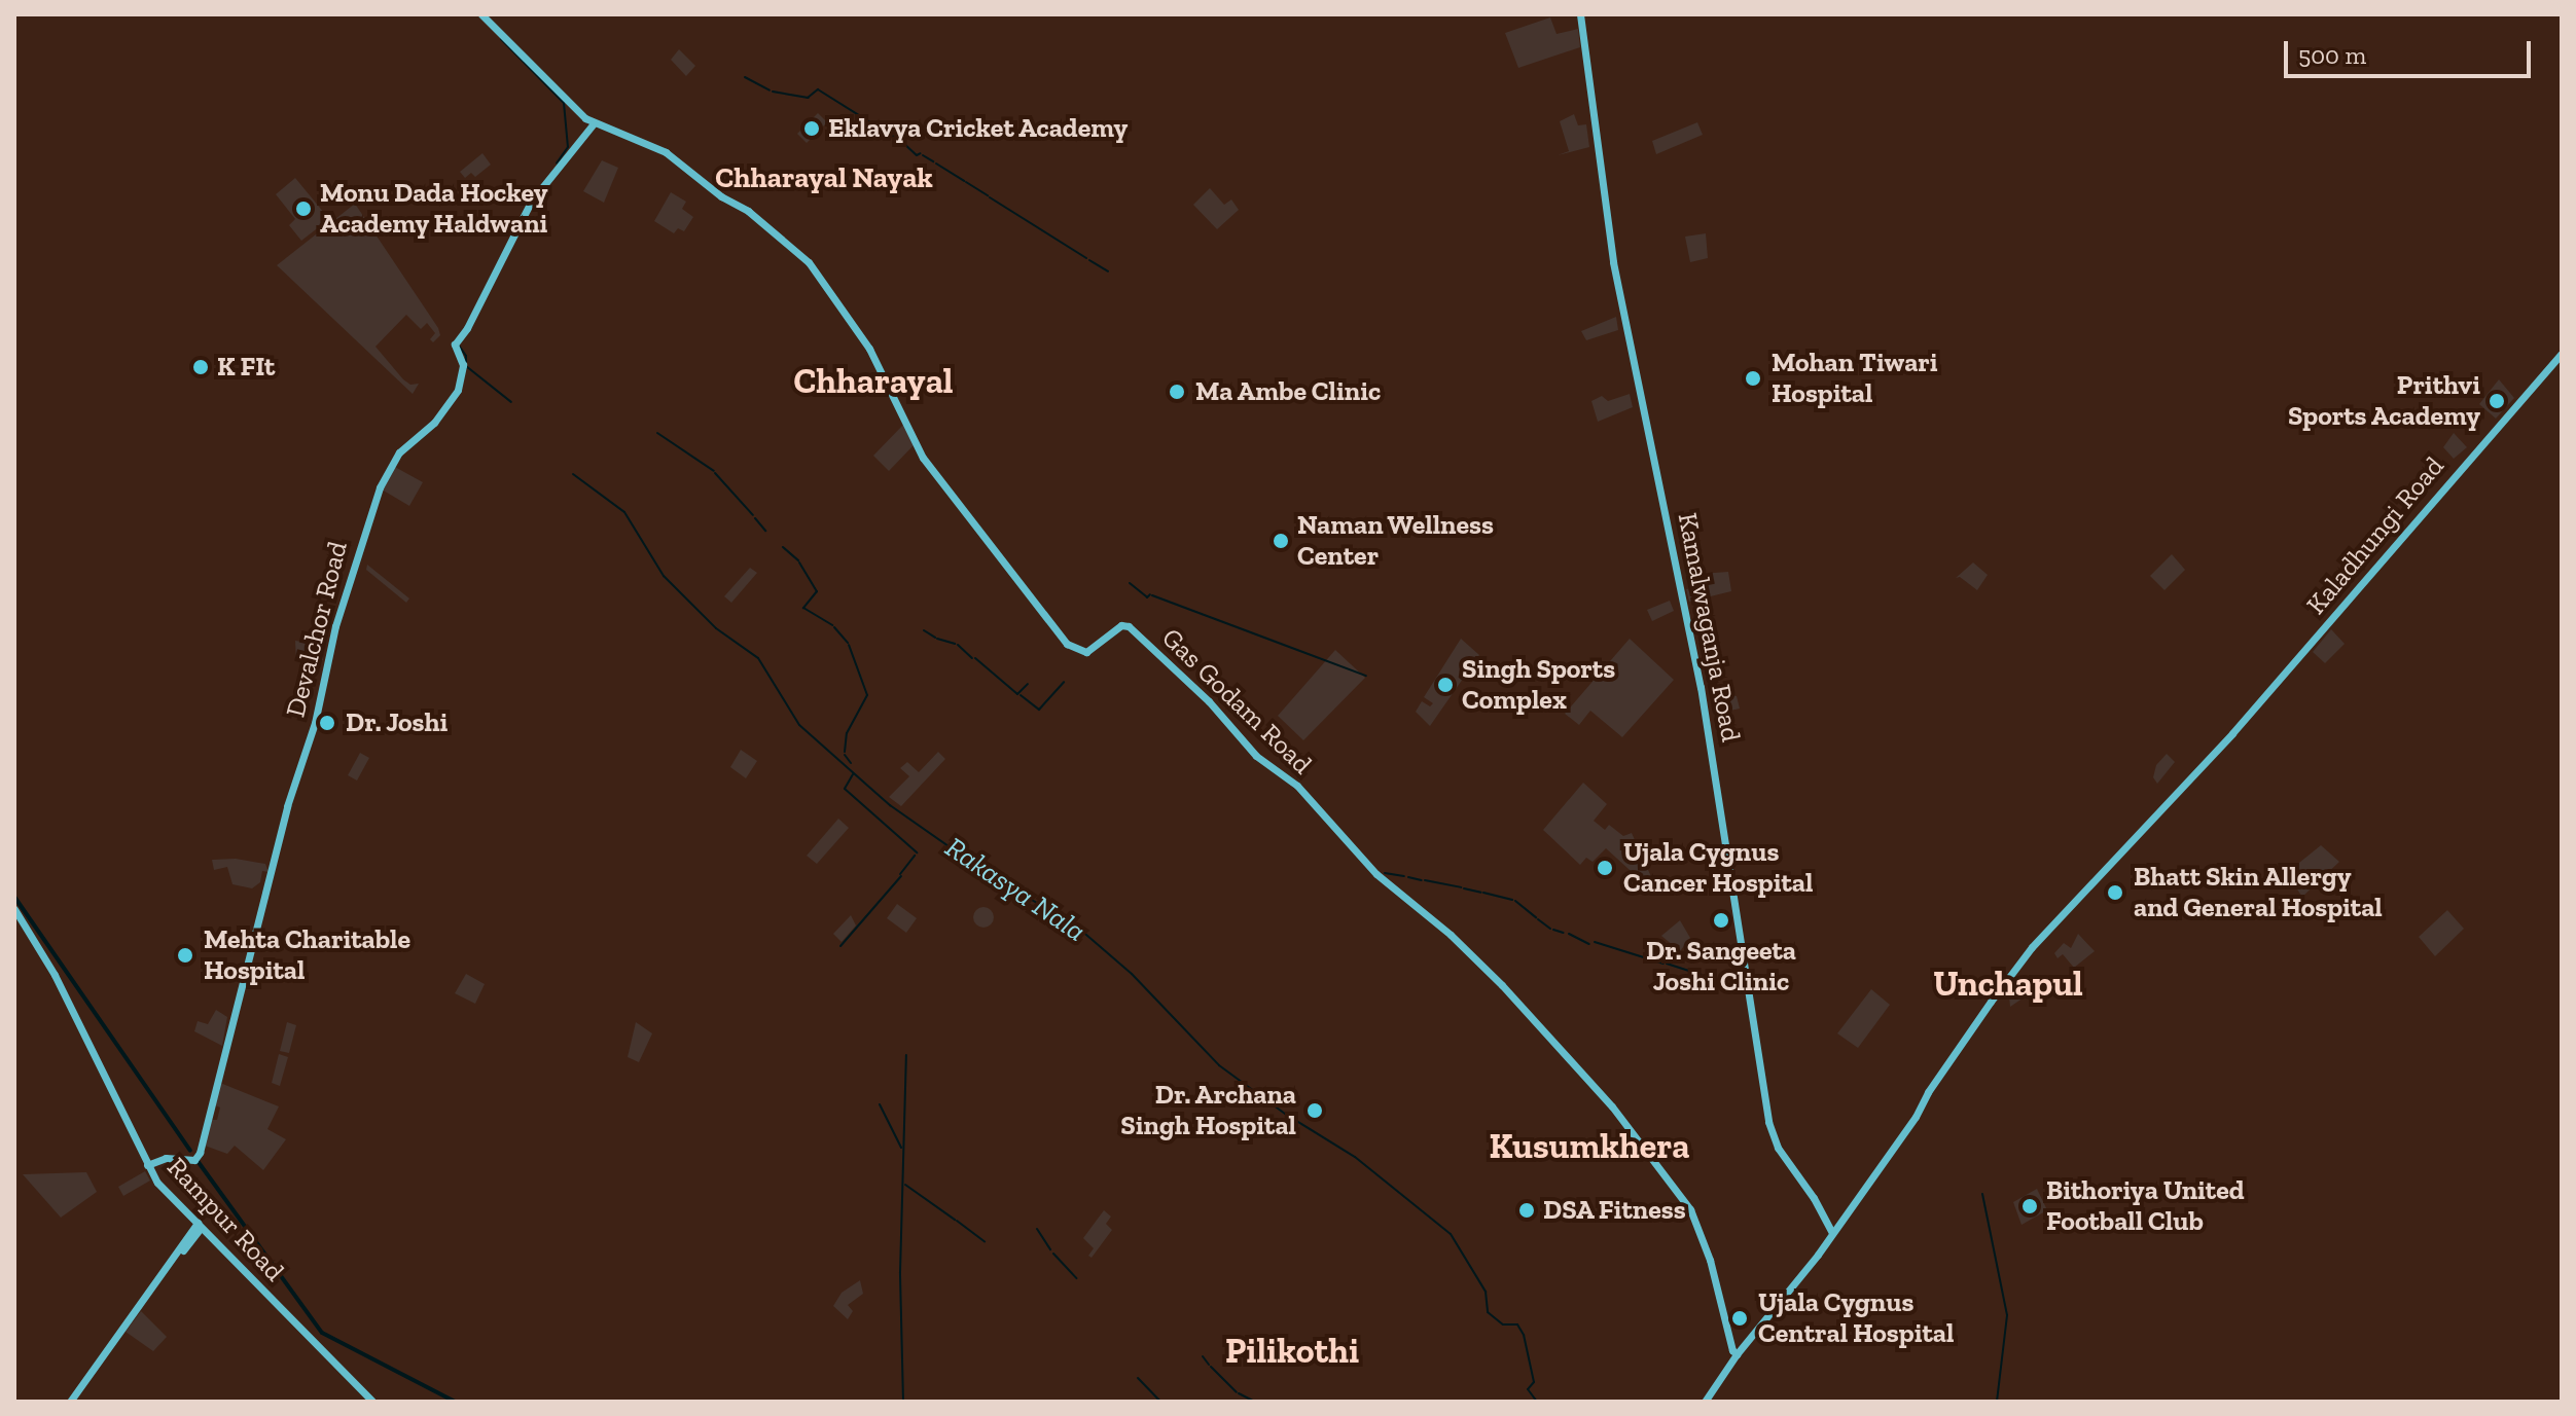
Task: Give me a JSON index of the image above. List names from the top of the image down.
{
  "streets": {
    "main road": [
      "Kaladhungi Road",
      "Kamalwaganja Road",
      "Devalchor Road",
      "Gas Godam Road",
      "Rampur Road"
    ]
  },
  "crossings": [
    ["Kaladhungi Road", "Kamalwaganja Road"],
    ["Kaladhungi Road", "Gas Godam Road"],
    ["Devalchor Road", "Gas Godam Road"],
    ["Devalchor Road", "Rampur Road"]
  ],
  "districts": [
    "Chharayal Nayak",
    "Chharayal",
    "Unchapul",
    "Kusumkhera",
    "Pilikothi"
  ],
  "water": ["Rakasya Nala"],
  "places": [
    "Eklavya Cricket Academy",
    "Monu Dada Hockey Academy Haldwani",
    "K FIt",
    "Mohan Tiwari Hospital",
    "Ma Ambe Clinic",
    "Prithvi Sports Academy",
    "Naman Wellness Center",
    "Singh Sports Complex",
    "Dr. Joshi",
    "Ujala Cygnus Cancer Hospital",
    "Bhatt Skin Allergy and General Hospital",
    "Dr. Sangeeta Joshi Clinic",
    "Mehta Charitable Hospital",
    "Dr. Archana Singh Hospital",
    "Bithoriya United Football Club",
    "DSA Fitness",
    "Ujala Cygnus Central Hospital"
  ],
  "scale_bar": "500 m"
}
